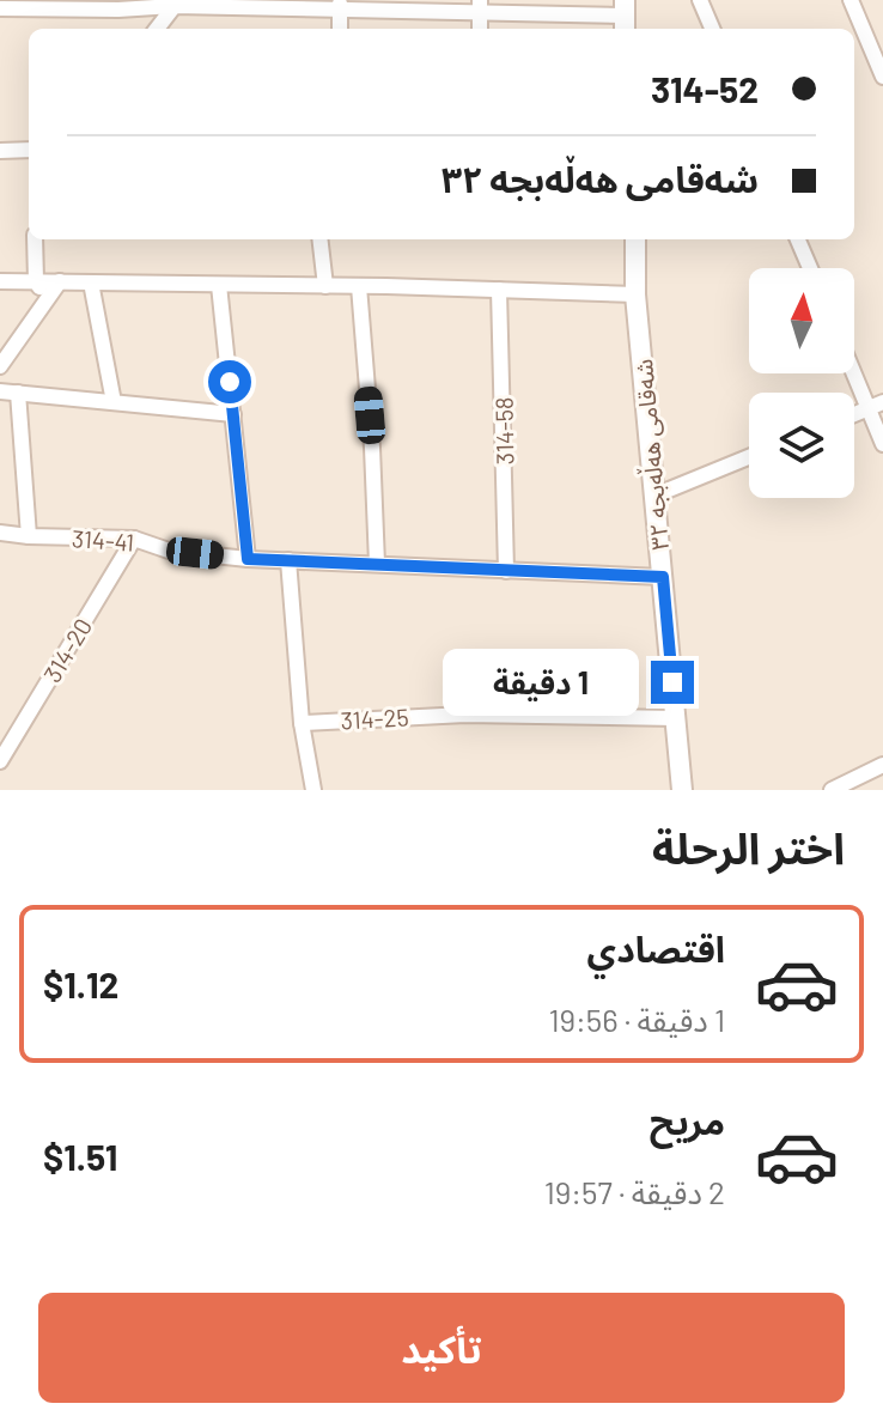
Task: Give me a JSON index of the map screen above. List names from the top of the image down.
{
  "streets": {
    "street": [
      "314-58",
      "شەقامی هەڵەبجە ٣٢",
      "314-41",
      "314-20",
      "314-25"
    ]
  },
  "crossings": [
    ["314-58", "314-41"],
    ["شەقامی هەڵەبجە ٣٢", "314-41"],
    ["شەقامی هەڵەبجە ٣٢", "314-25"],
    ["314-41", "314-20"]
  ],
  "north": "top",
  "page": {
    "banner": ["314-52", "شەقامی هەڵەبجە ٣٢"],
    "bubble": "1 دقيقة",
    "heading": "اختر الرحلة",
    "list": [
      {
        "name": "اقتصادي",
        "note": "1 دقيقة · 19:56",
        "value": "$1.12"
      },
      {
        "name": "مريح",
        "note": "2 دقيقة · 19:57",
        "value": "$1.51"
      }
    ],
    "buttons": "تأكيد"
  }
}
